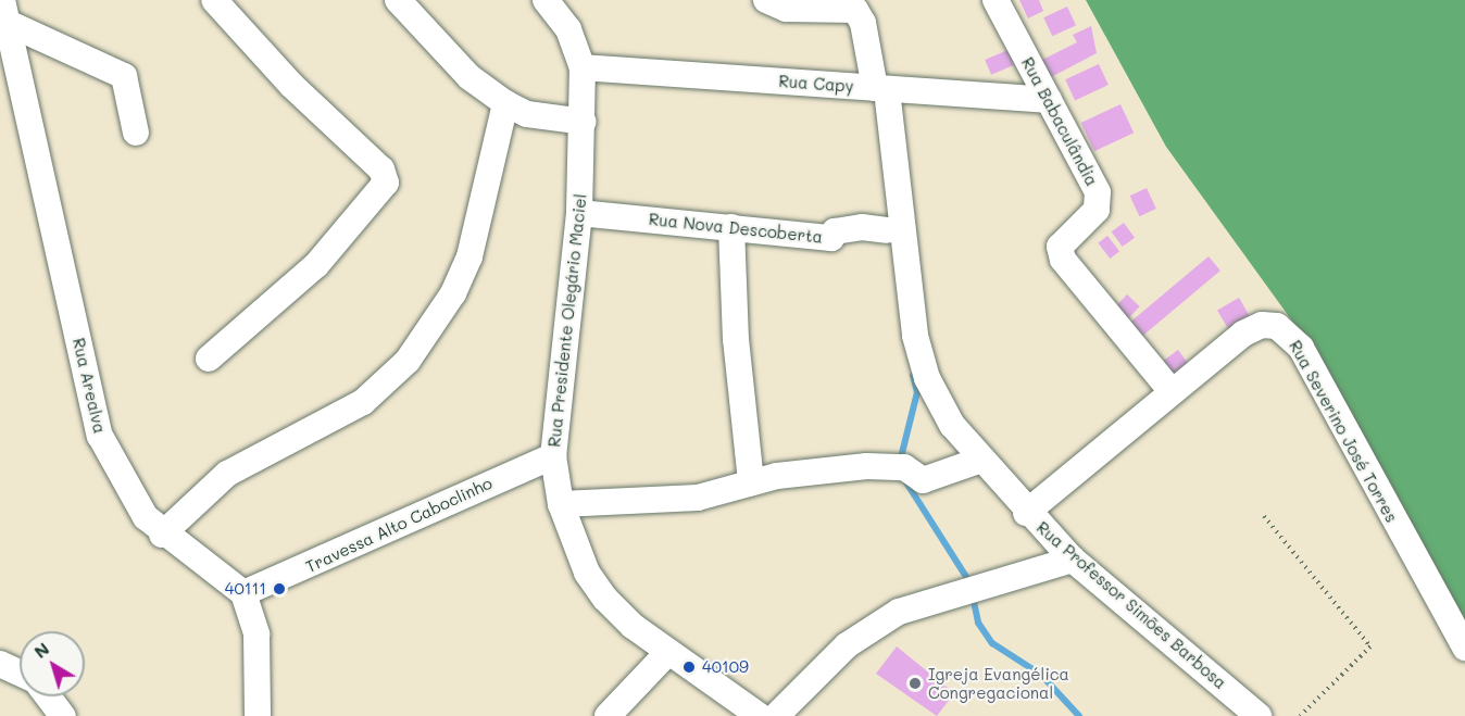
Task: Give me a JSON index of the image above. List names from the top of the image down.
{
  "streets": {
    "street": [
      "Rua Capy",
      "Rua Babaculândia",
      "Rua Nova Descoberta",
      "Rua Presidente Olegário Maciel",
      "Rua Arealva",
      "Rua Severino José Torres",
      "Travessa Alto Caboclinho",
      "Rua Professor Simões Barbosa"
    ]
  },
  "crossings": [
    ["Rua Capy", "Rua Babaculândia"],
    ["Rua Capy", "Rua Presidente Olegário Maciel"],
    ["Rua Capy", "Rua Professor Simões Barbosa"],
    ["Rua Babaculândia", "Rua Severino José Torres"],
    ["Rua Nova Descoberta", "Rua Presidente Olegário Maciel"],
    ["Rua Presidente Olegário Maciel", "Travessa Alto Caboclinho"],
    ["Rua Arealva", "Travessa Alto Caboclinho"],
    ["Rua Severino José Torres", "Rua Professor Simões Barbosa"]
  ],
  "places": ["40111", "40109", "Igreja Evangélica Congregacional"],
  "north": "top left"
}
